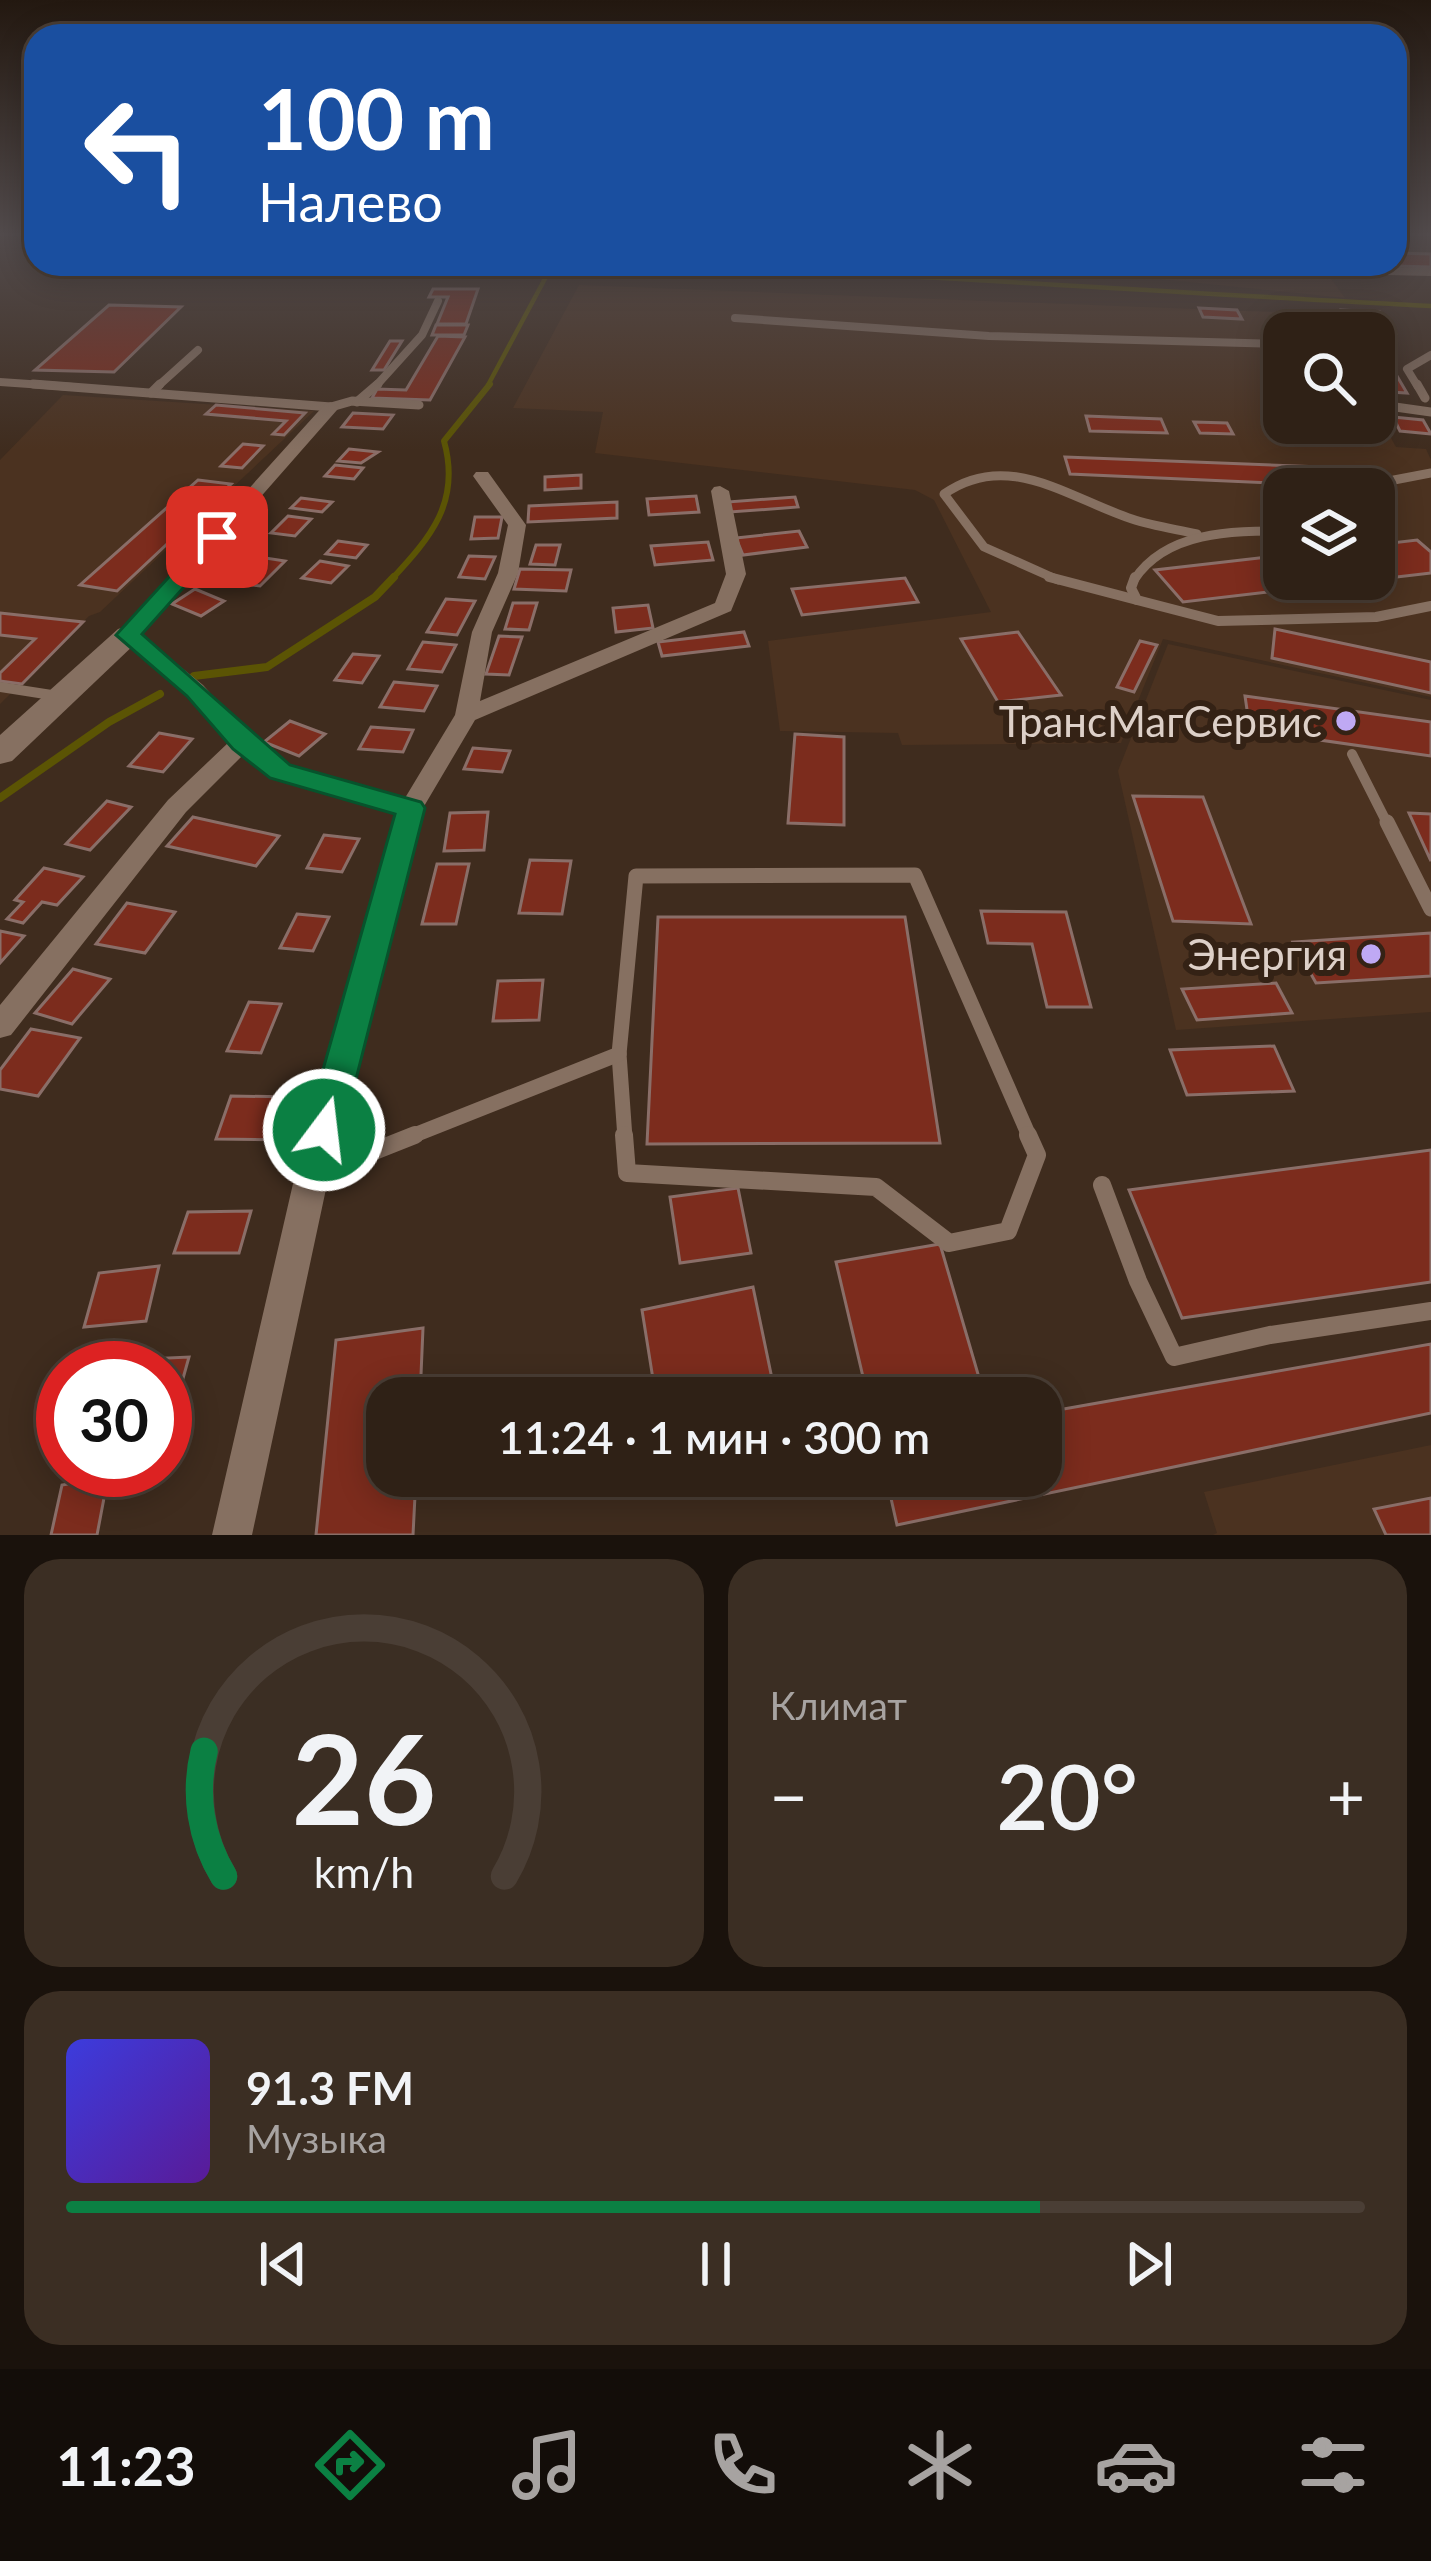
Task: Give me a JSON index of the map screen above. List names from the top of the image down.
{
  "places": ["ТрансМагСервис", "Энергия"],
  "page": {
    "turn": ["100 m", "Налево"],
    "limit": "30",
    "trip": "11:24 · 1 мин · 300 m",
    "tile": "Климат",
    "heat": ["−", "20°", "+"],
    "song": ["91.3 FM", "Музыка"],
    "tabs": "11:23",
    "gauge": ["26", "km/h"]
  }
}
